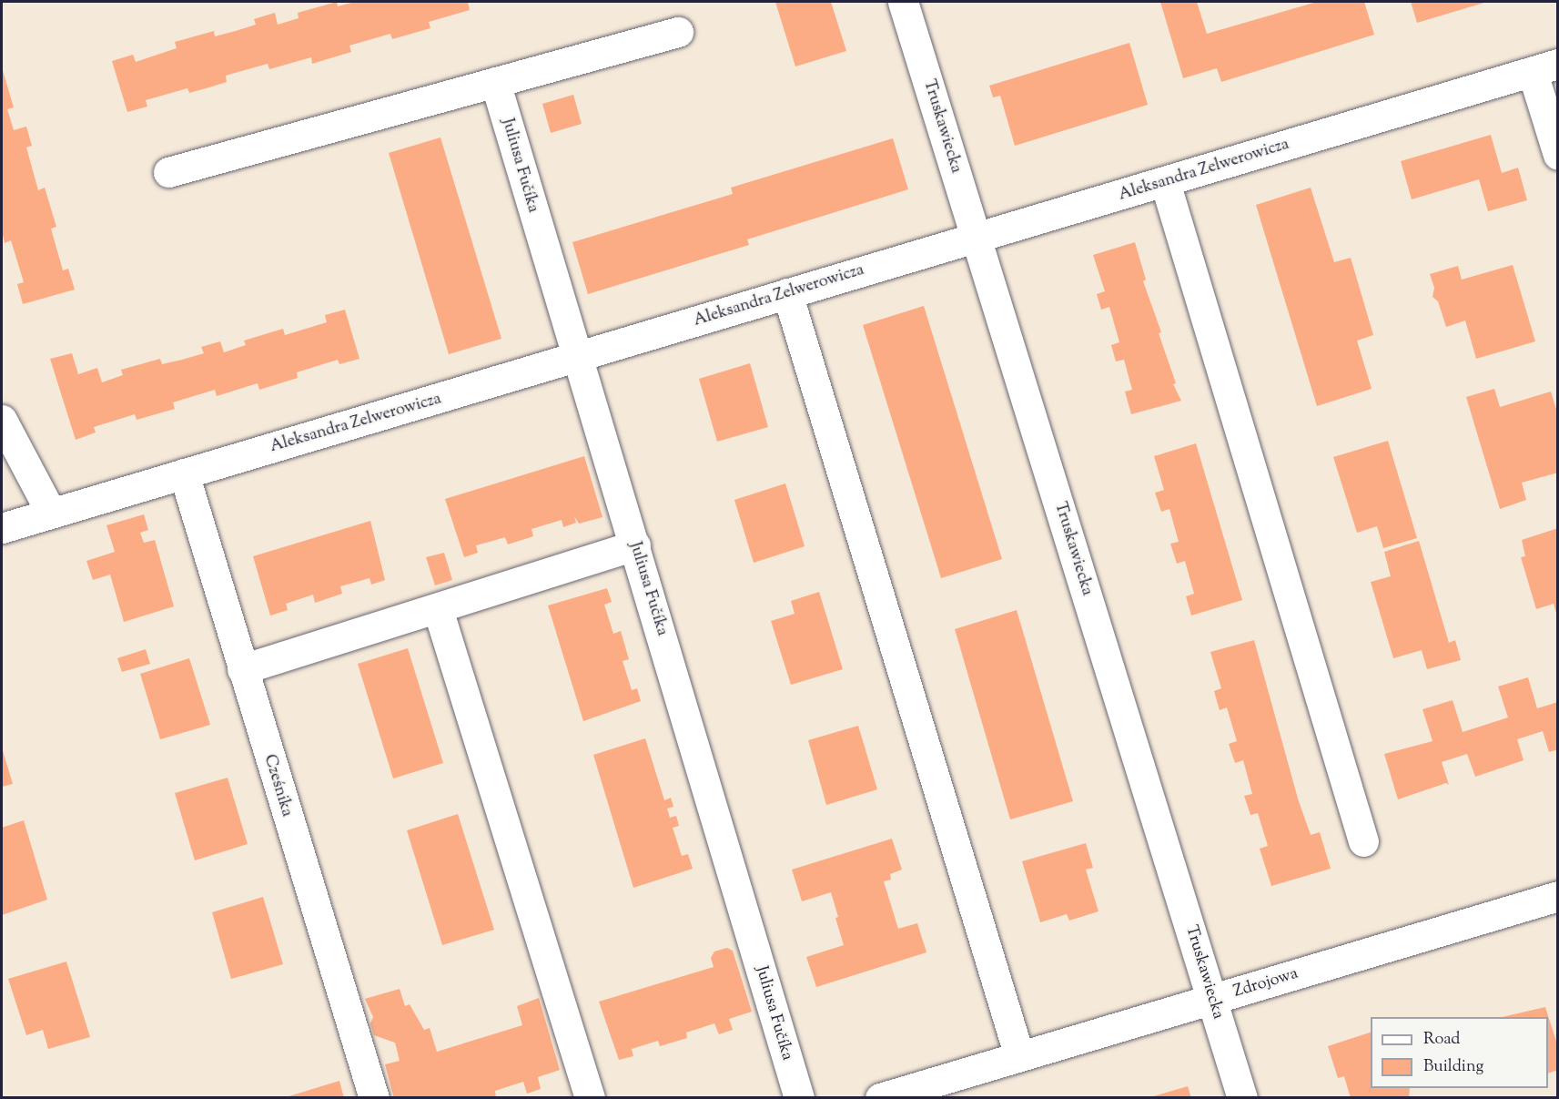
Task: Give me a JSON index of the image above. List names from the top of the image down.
{
  "streets": {
    "street": [
      "Truskawiecka",
      "Juliusa Fučíka",
      "Aleksandra Zelwerowicza",
      "Cześnika",
      "Zdrojowa"
    ]
  },
  "crossings": [
    ["Truskawiecka", "Aleksandra Zelwerowicza"],
    ["Truskawiecka", "Zdrojowa"],
    ["Juliusa Fučíka", "Aleksandra Zelwerowicza"],
    ["Aleksandra Zelwerowicza", "Cześnika"]
  ],
  "legend": ["Road", "Building"]
}
